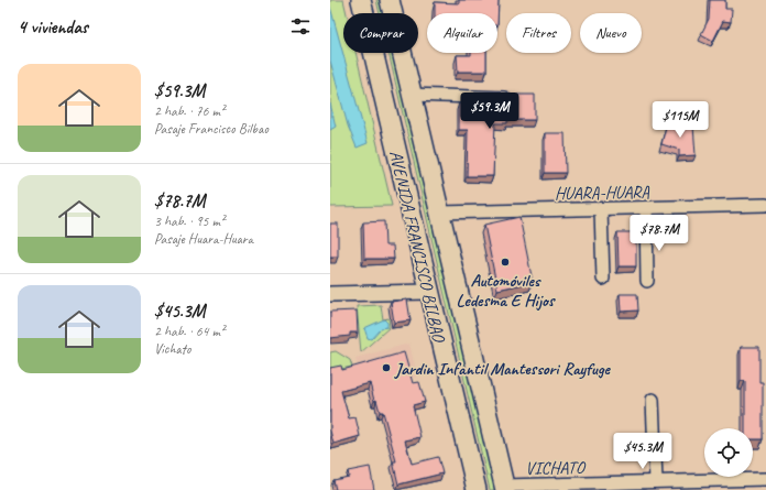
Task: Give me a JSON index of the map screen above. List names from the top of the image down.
{
  "streets": {
    "main road": ["AVENIDA FRANCISCO BILBAO"],
    "street": ["HUARA-HUARA", "VICHATO"]
  },
  "crossings": [
    ["HUARA-HUARA", "AVENIDA FRANCISCO BILBAO"],
    ["AVENIDA FRANCISCO BILBAO", "VICHATO"]
  ],
  "places": ["Automóviles Ledesma E Hijos", "Jardin Infantil Mantessori Rayfuge"],
  "page": {
    "heading": "4 viviendas",
    "chip": [
      "Comprar",
      "Alquilar",
      "Filtros",
      "Nuevo"
    ],
    "list": [
      {
        "name": "$59.3M",
        "note": "2 hab. · 76 m² · Pasaje Francisco Bilbao"
      },
      {
        "name": "$78.7M",
        "note": "3 hab. · 95 m² · Pasaje Huara-Huara"
      },
      {
        "name": "$45.3M",
        "note": "2 hab. · 64 m² · Vichato"
      }
    ],
    "price": [
      "$59.3M",
      "$115M",
      "$78.7M",
      "$45.3M"
    ]
  }
}
